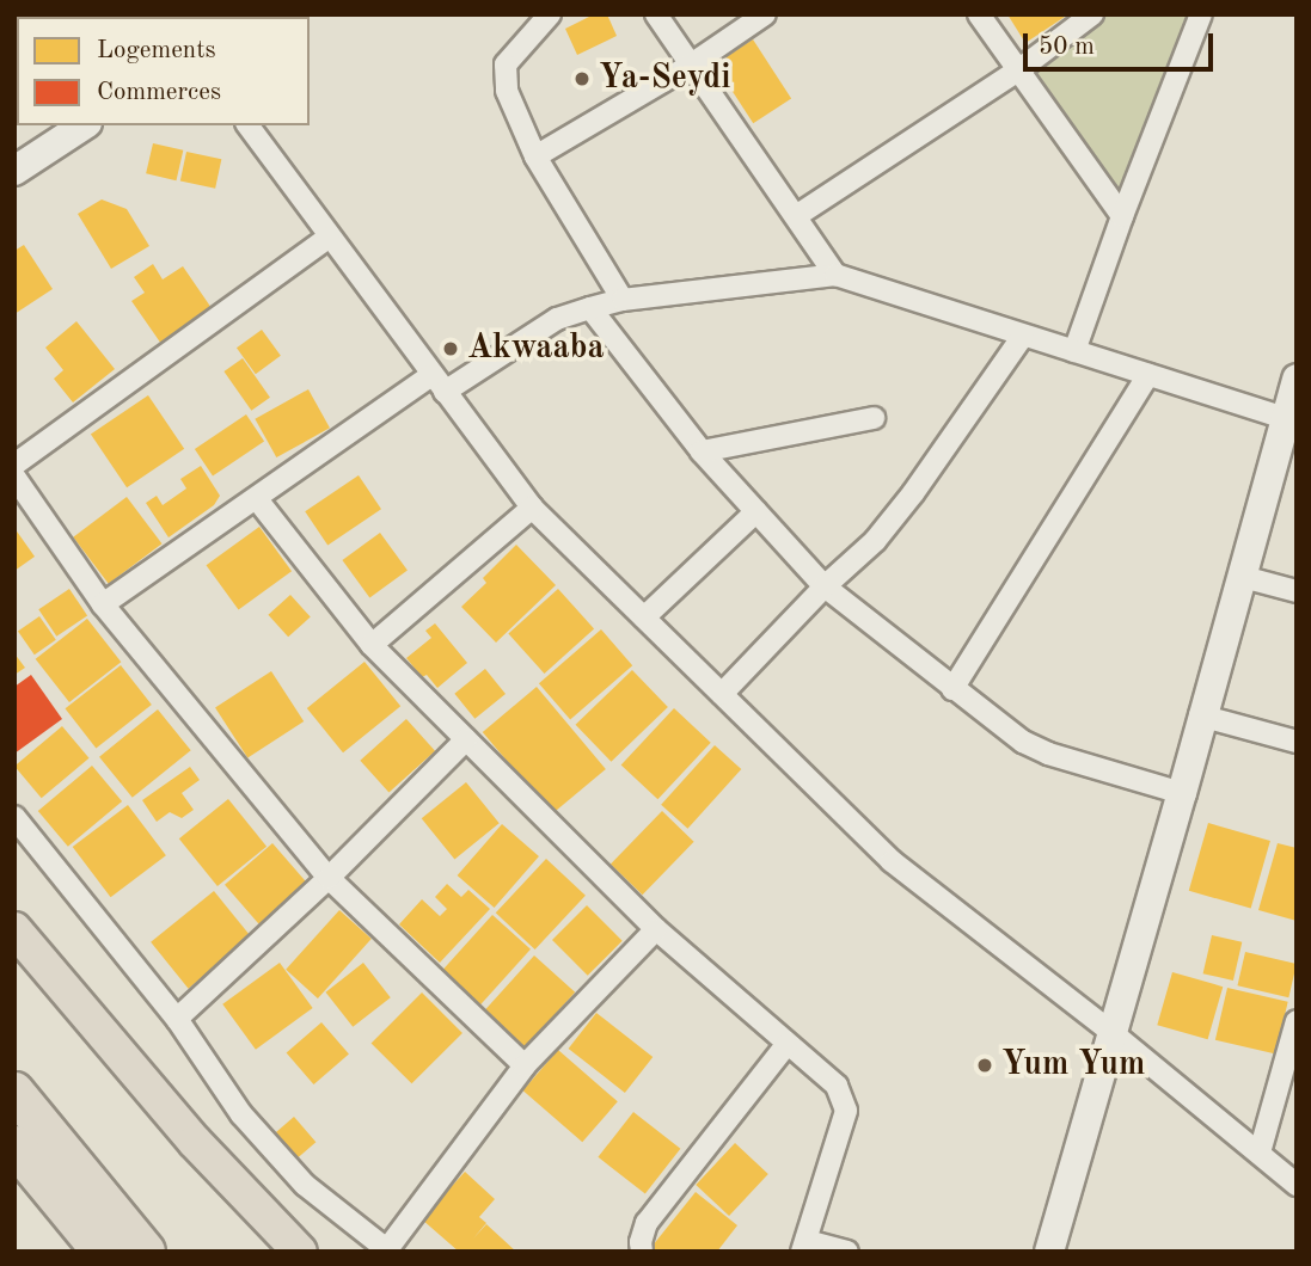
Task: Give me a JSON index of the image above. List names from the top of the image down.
{
  "places": ["Ya-Seydi", "Akwaaba", "Yum Yum"],
  "legend": ["Logements", "Commerces"],
  "scale_bar": "50 m"
}
